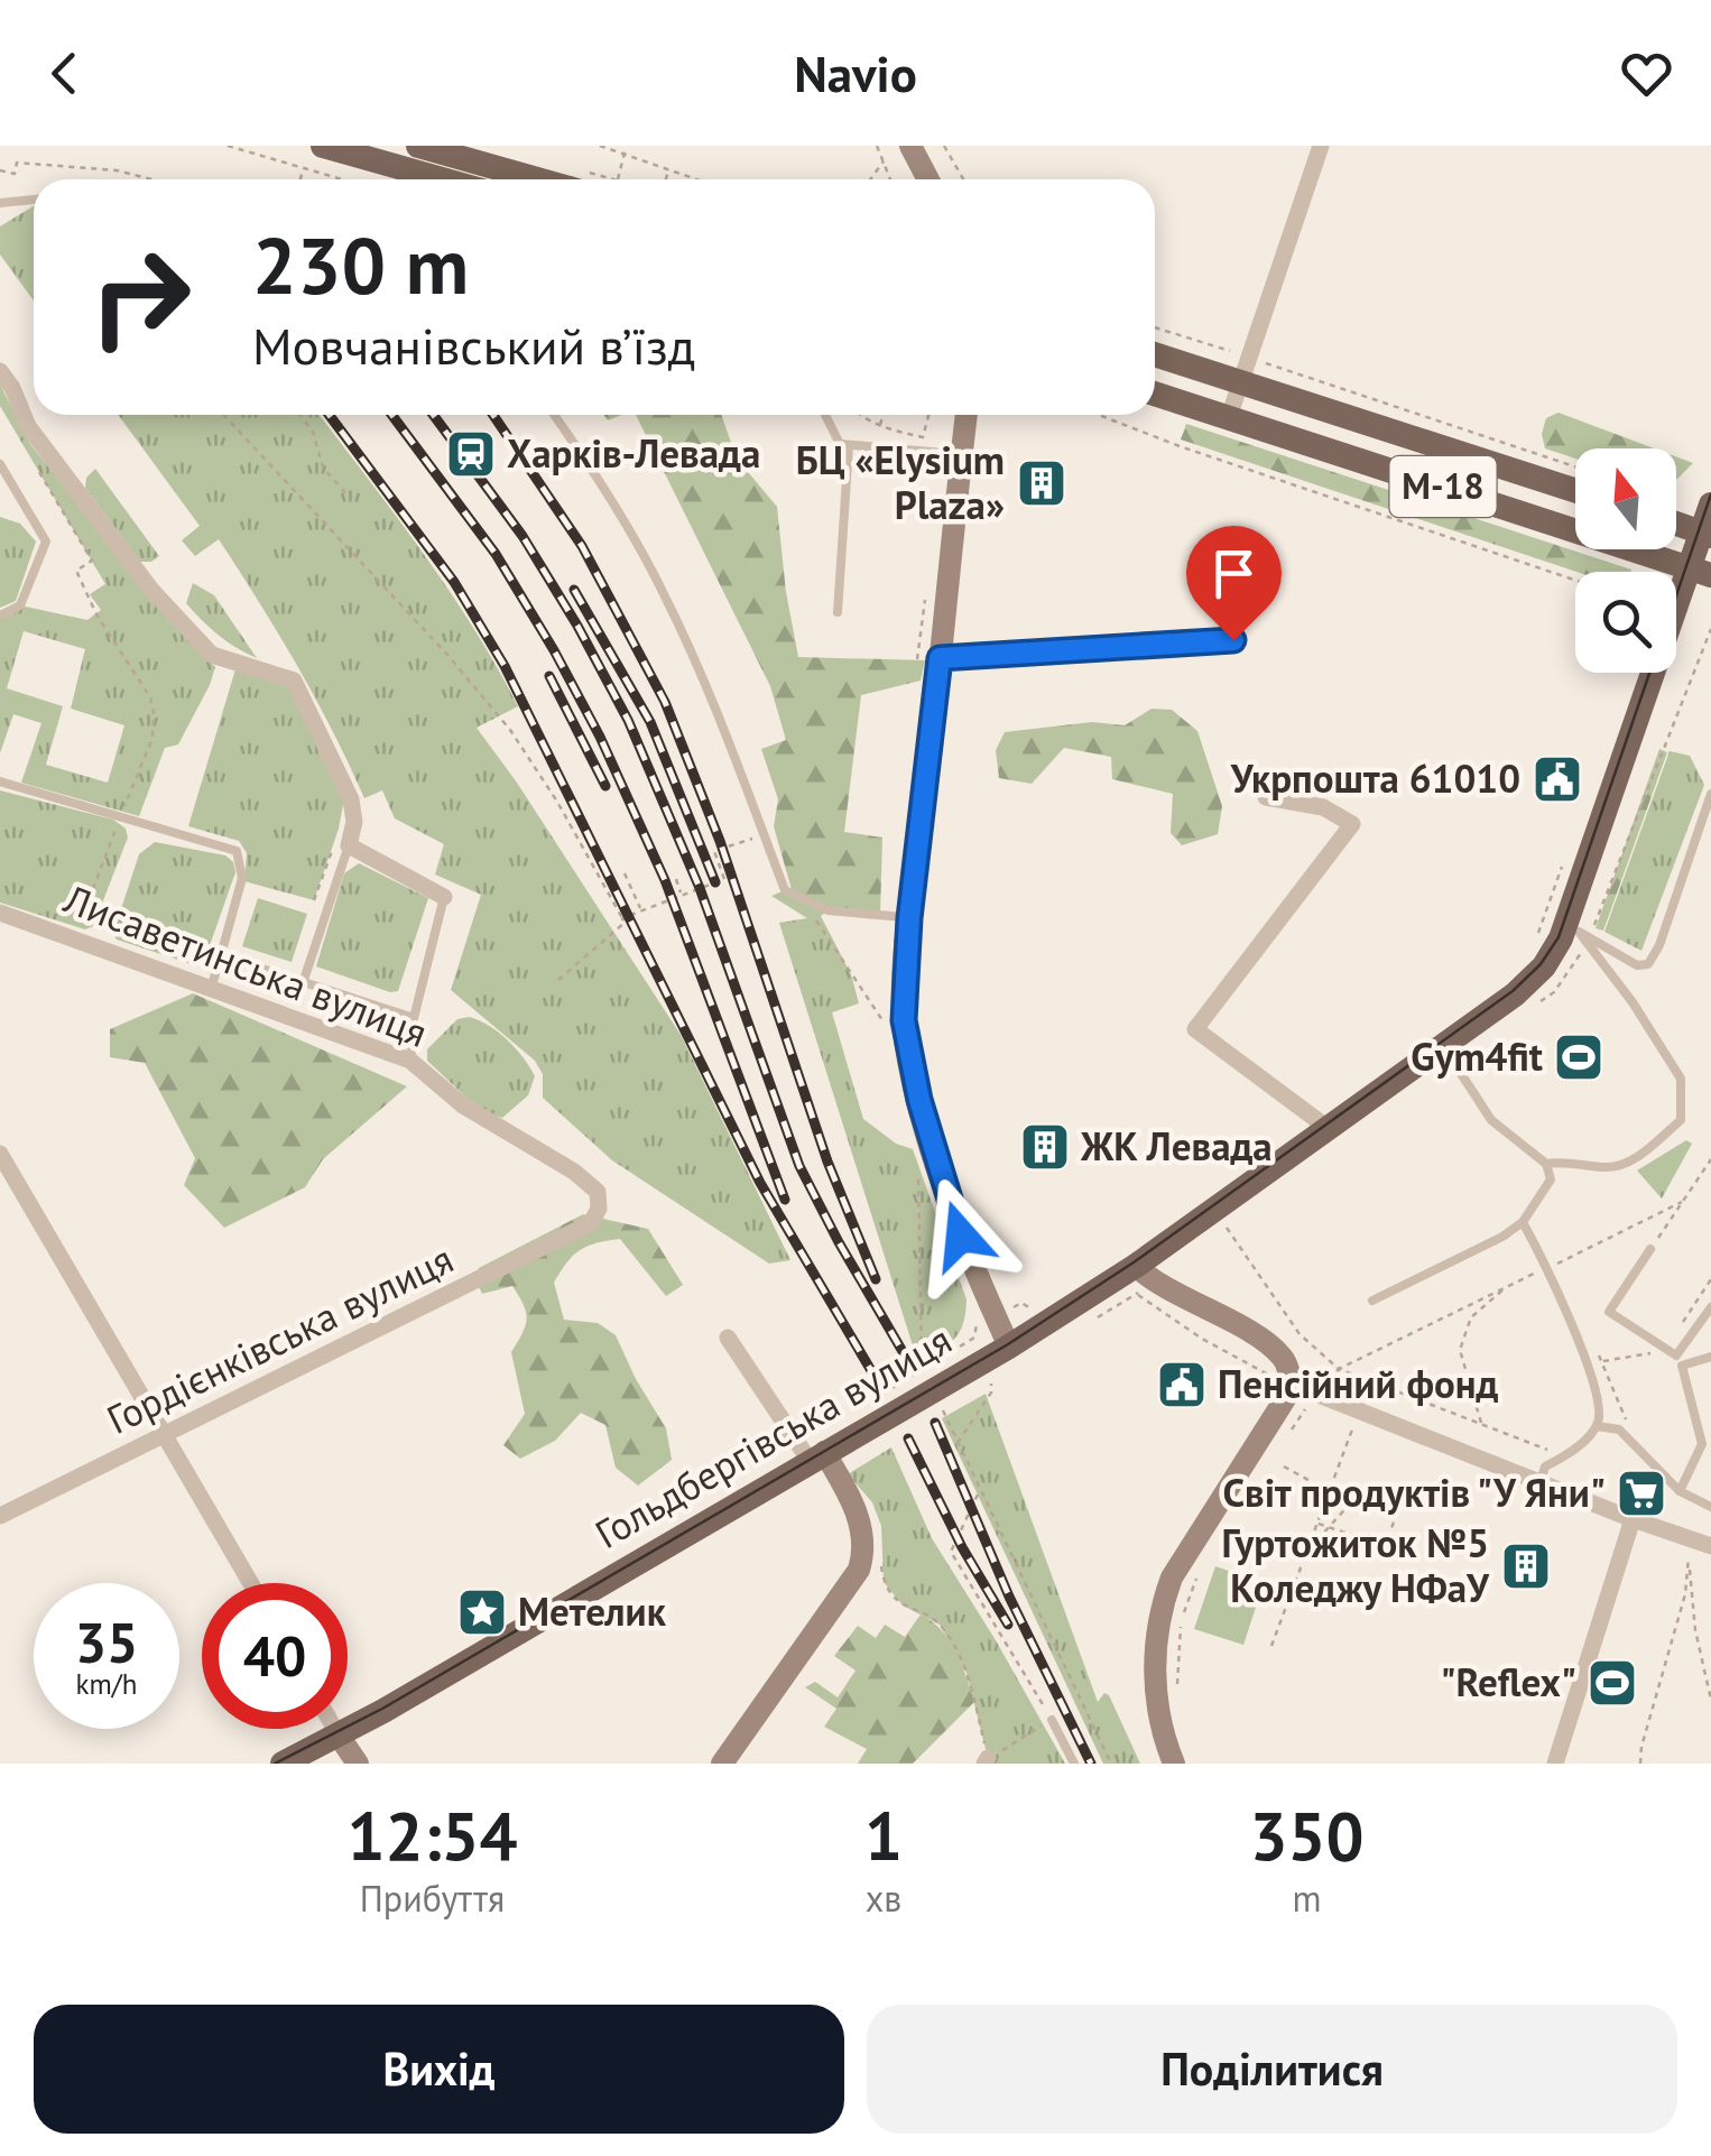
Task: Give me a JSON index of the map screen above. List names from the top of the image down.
{
  "streets": {
    "main road": ["М-18", "Гольдбергівська вулиця"],
    "street": ["Лисаветинська вулиця", "Гордієнківська вулиця"]
  },
  "crossings": [
    ["М-18", "Гольдбергівська вулиця"],
    ["Лисаветинська вулиця", "Гордієнківська вулиця"]
  ],
  "places": {
    "station": ["Харків-Левада"],
    "building": ["БЦ «Elysium Plaza»", "ЖК Левада", "Гуртожиток №5 Коледжу НФаУ"],
    "public building": ["Укрпошта 61010", "Пенсійний фонд"],
    "sports": ["Gym4fit", "\"Reflex\""],
    "supermarket": ["Світ продуктів \"У Яни\""],
    "place": ["Метелик"]
  },
  "north": "top",
  "page": {
    "header": "Navio",
    "turn": ["230 m", "Мовчанівський в’їзд"],
    "speed": "35 km/h",
    "limit": "40",
    "eta": [
      "12:54",
      "Прибуття",
      "1",
      "хв",
      "350",
      "m"
    ],
    "buttons": ["Вихід", "Поділитися"]
  }
}
